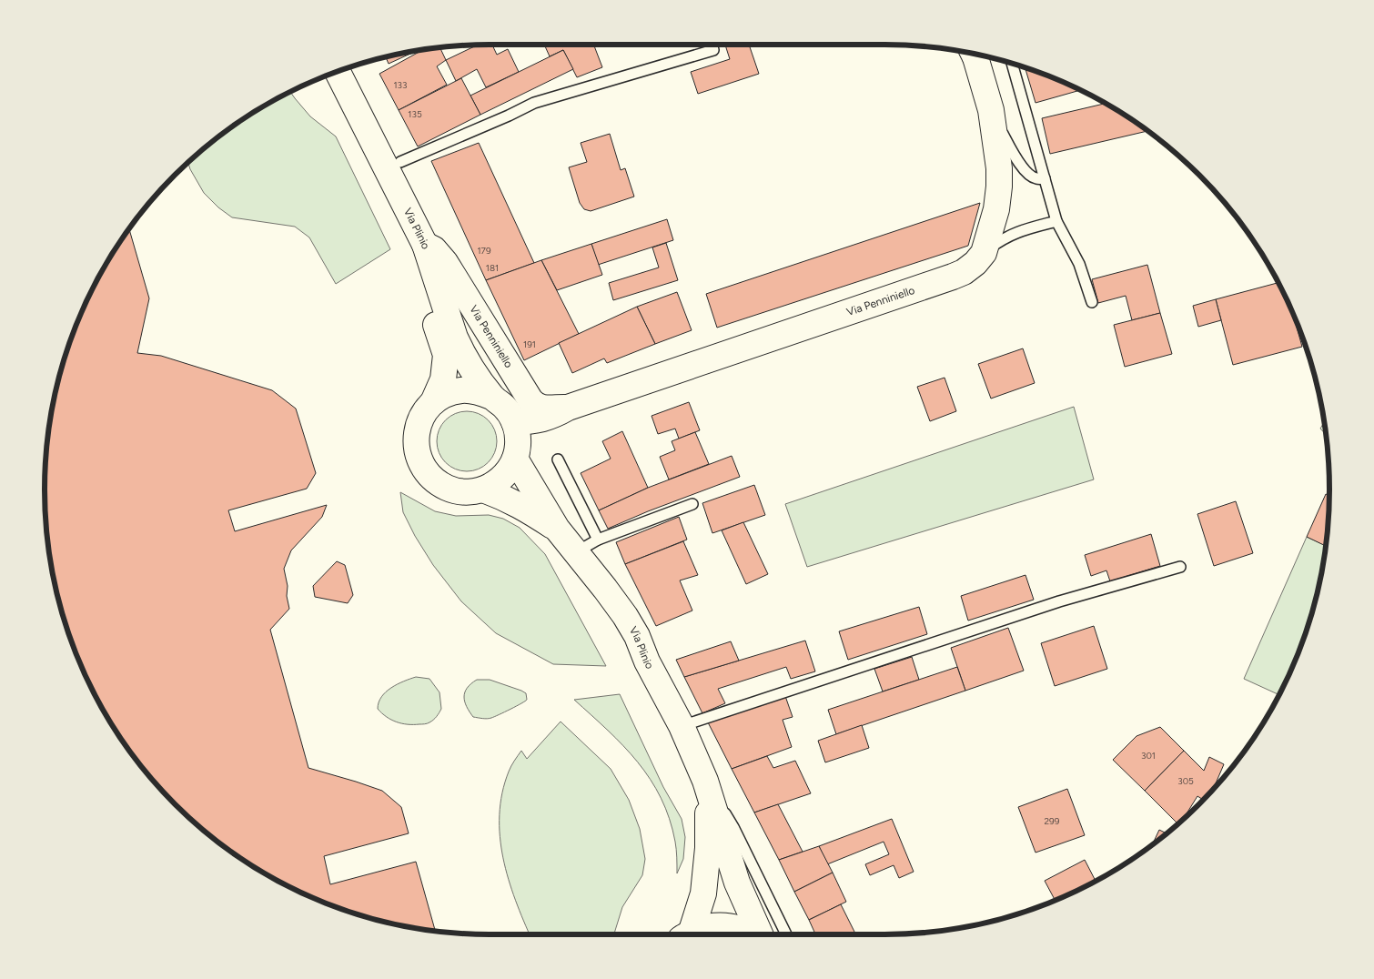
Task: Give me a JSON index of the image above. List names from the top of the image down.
{
  "streets": {
    "main road": ["Via Plinio", "Via Penniniello"]
  },
  "crossings": [
    ["Via Plinio", "Via Penniniello"]
  ],
  "house_numbers": [
    "133",
    "135",
    "179",
    "181",
    "191",
    "301",
    "305",
    "299"
  ]
}
